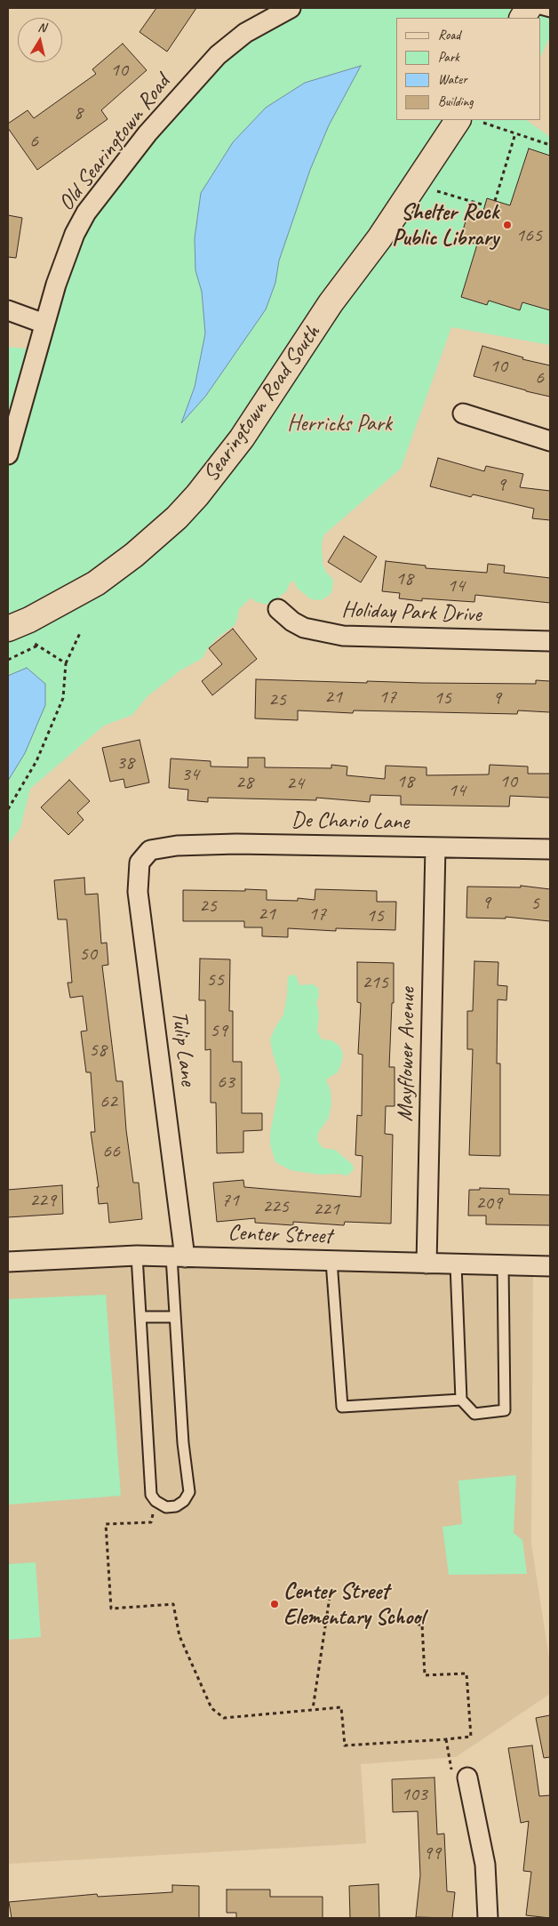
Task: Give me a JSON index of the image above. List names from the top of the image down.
{
  "streets": {
    "main road": ["Searingtown Road South"],
    "street": [
      "Old Searingtown Road",
      "Holiday Park Drive",
      "De Chario Lane",
      "Tulip Lane",
      "Mayflower Avenue",
      "Center Street"
    ]
  },
  "crossings": [
    ["De Chario Lane", "Tulip Lane"],
    ["De Chario Lane", "Mayflower Avenue"],
    ["Tulip Lane", "Center Street"],
    ["Mayflower Avenue", "Center Street"]
  ],
  "parks": ["Herricks Park"],
  "places": ["Shelter Rock Public Library", "Center Street Elementary School"],
  "house_numbers": [
    "10",
    "8",
    "6",
    "165",
    "10",
    "6",
    "9",
    "18",
    "14",
    "21",
    "17",
    "15",
    "9",
    "25",
    "38",
    "34",
    "18",
    "10",
    "28",
    "24",
    "14",
    "9",
    "5",
    "25",
    "21",
    "17",
    "15",
    "50",
    "55",
    "215",
    "59",
    "58",
    "63",
    "62",
    "66",
    "229",
    "71",
    "209",
    "225",
    "221",
    "103",
    "99"
  ],
  "legend": [
    "Road",
    "Park",
    "Water",
    "Building"
  ],
  "north": "top"
}
